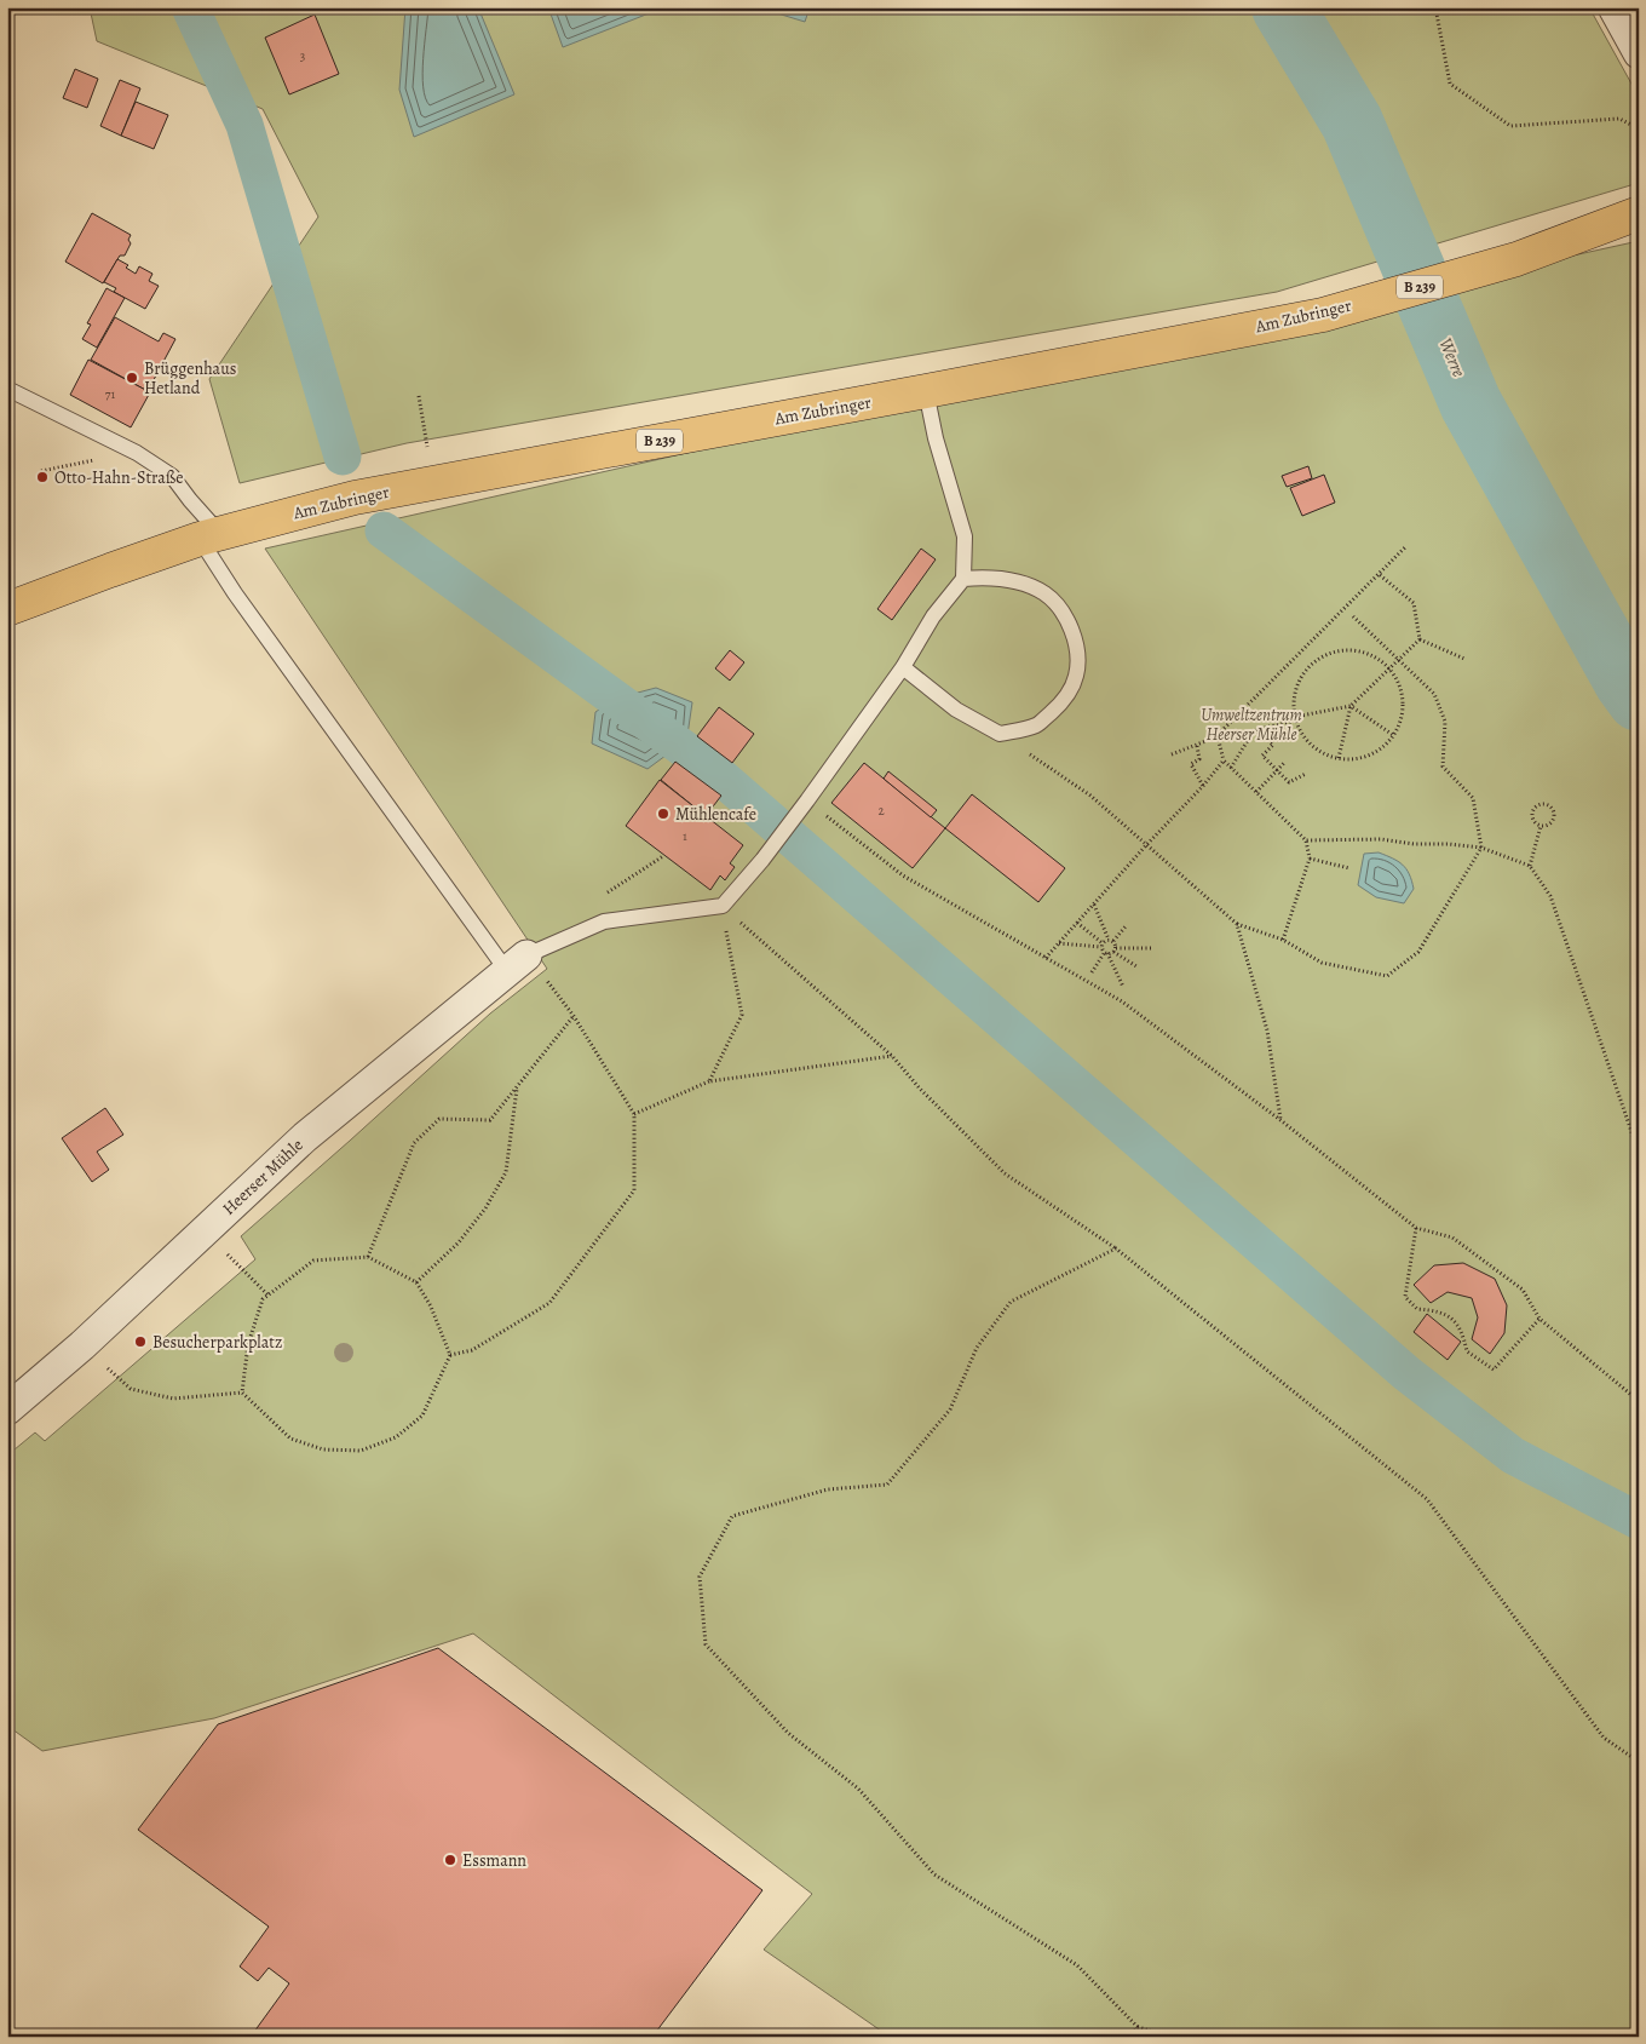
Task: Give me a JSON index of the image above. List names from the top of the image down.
{
  "streets": {
    "main road": ["B 239", "Am Zubringer"],
    "street": ["Heerser Mühle"]
  },
  "water": ["Werre"],
  "parks": ["Umweltzentrum Heerser Mühle"],
  "places": [
    "Brüggenhaus Hetland",
    "Otto-Hahn-Straße",
    "Mühlencafe",
    "Besucherparkplatz",
    "Essmann"
  ],
  "house_numbers": [
    "3",
    "71",
    "2",
    "1"
  ]
}
